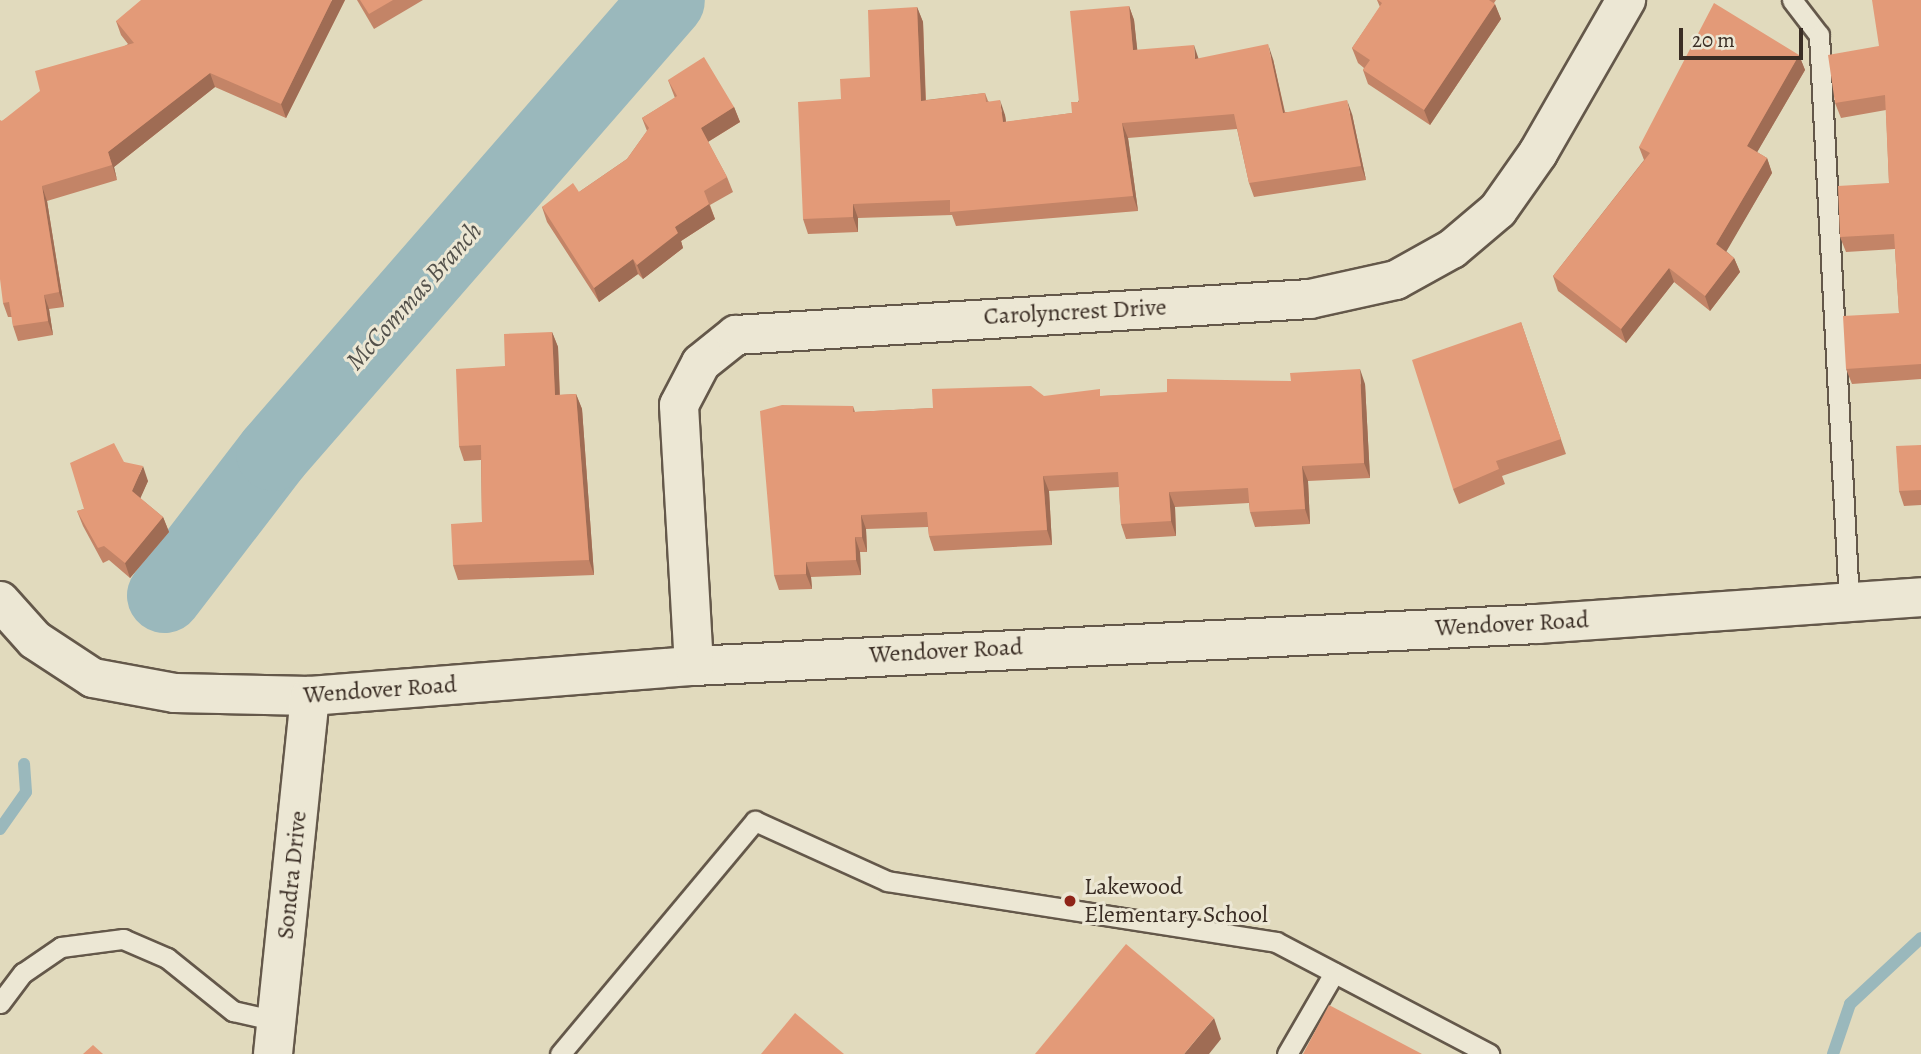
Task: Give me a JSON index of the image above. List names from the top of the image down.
{
  "streets": {
    "street": ["Carolyncrest Drive", "Wendover Road", "Sondra Drive"]
  },
  "crossings": [
    ["Carolyncrest Drive", "Wendover Road"],
    ["Wendover Road", "Sondra Drive"]
  ],
  "water": ["McCommas Branch"],
  "places": ["Lakewood Elementary School"],
  "scale_bar": "20 m"
}
